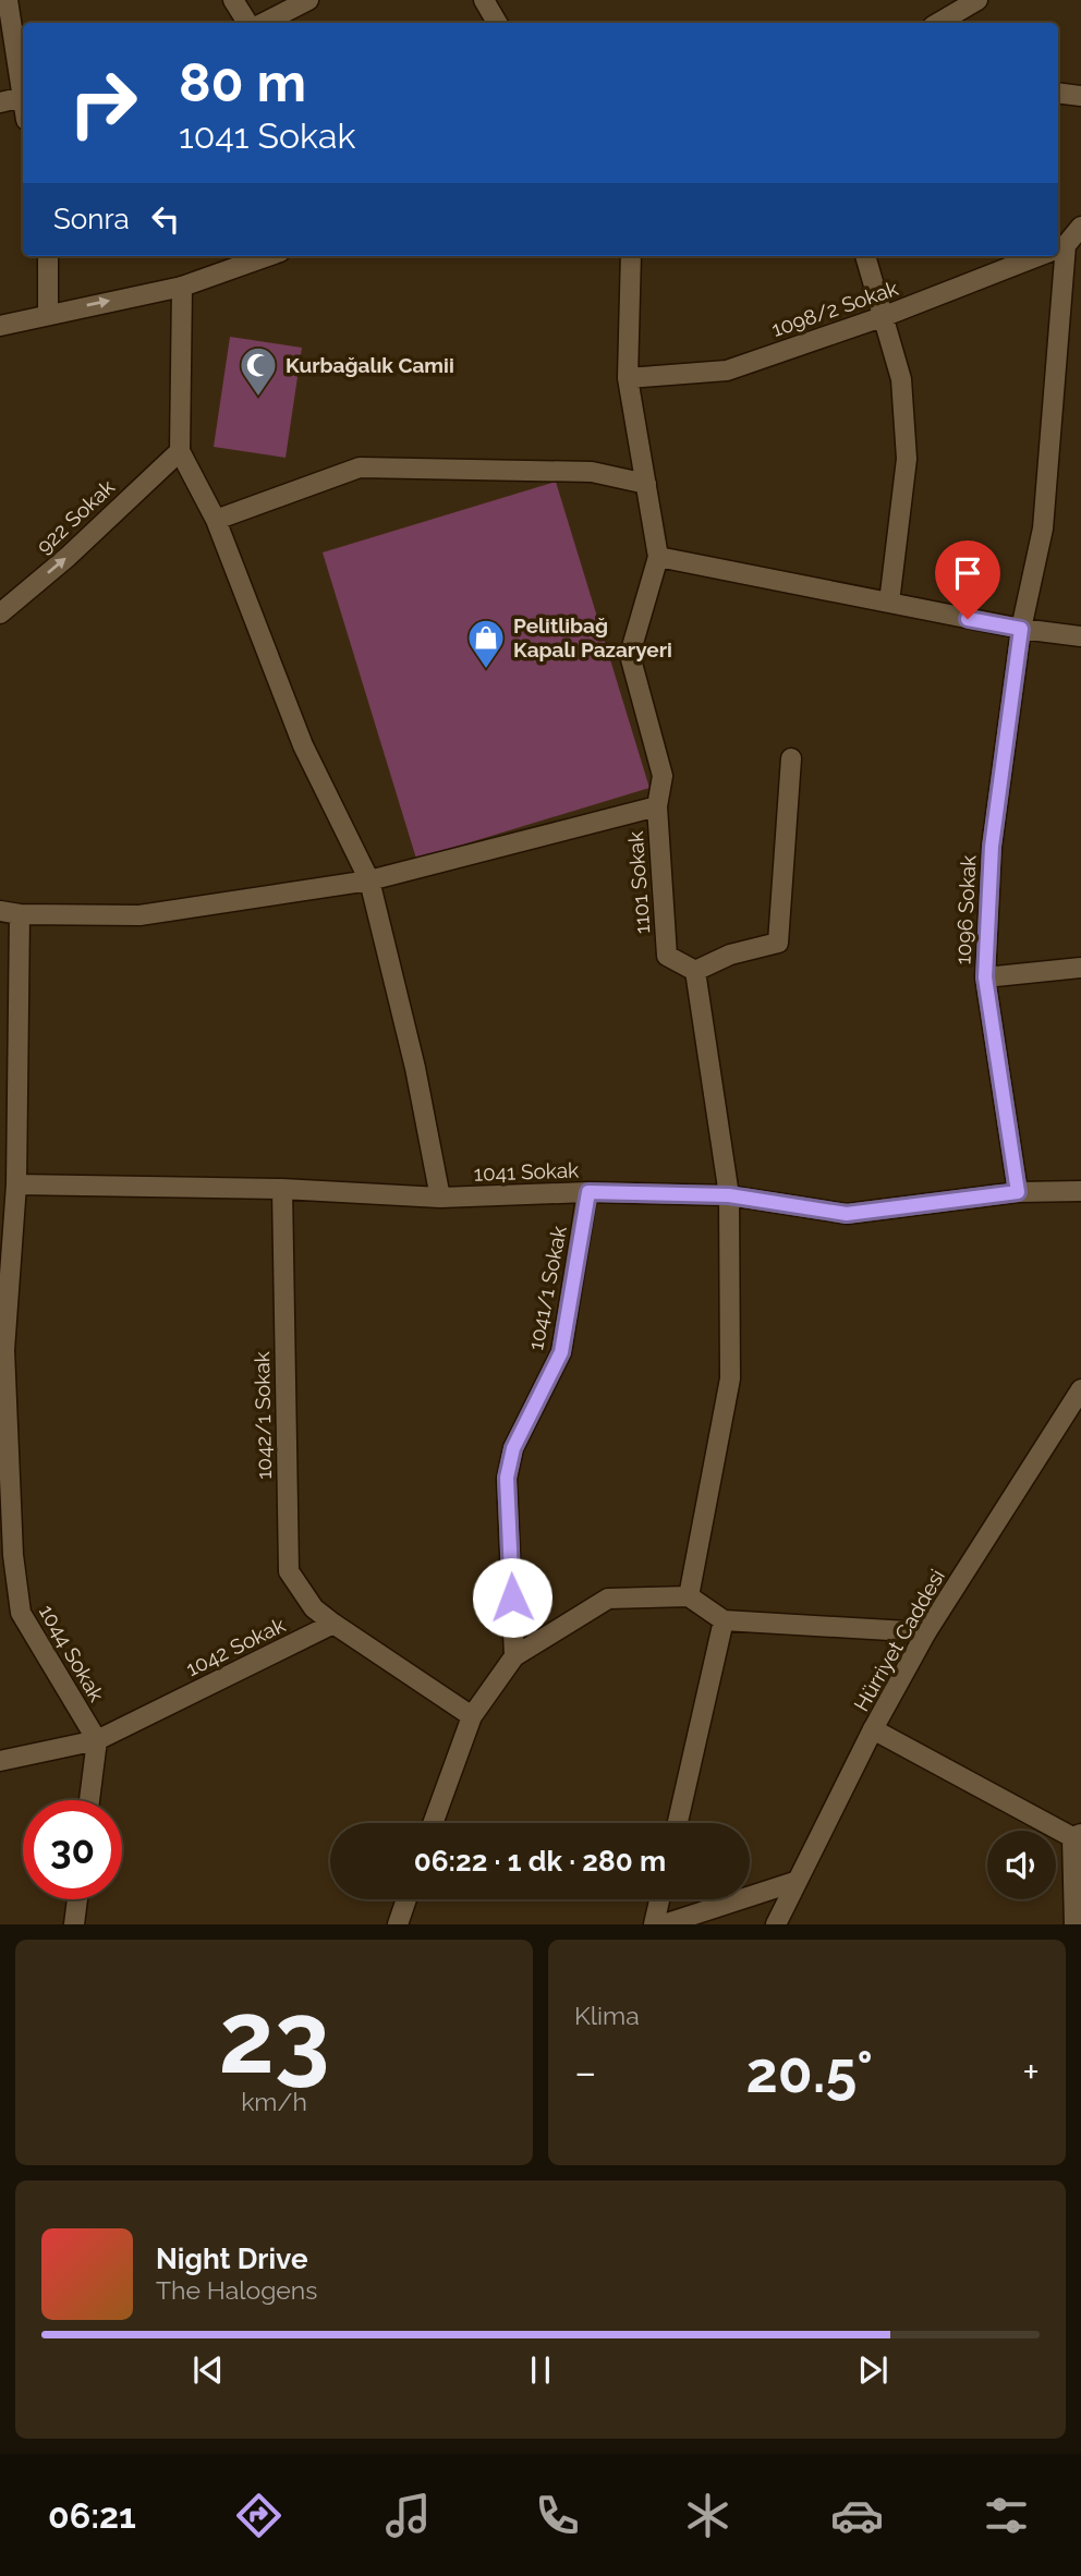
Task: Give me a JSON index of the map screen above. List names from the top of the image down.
{
  "streets": {
    "street": [
      "1098/2 Sokak",
      "922 Sokak",
      "1101 Sokak",
      "1096 Sokak",
      "1041 Sokak",
      "1041/1 Sokak",
      "1042/1 Sokak",
      "Hürriyet Caddesi",
      "1042 Sokak",
      "1044 Sokak"
    ]
  },
  "crossings": [
    ["1096 Sokak", "1041 Sokak"],
    ["1041 Sokak", "1041/1 Sokak"],
    ["1041 Sokak", "1042/1 Sokak"],
    ["1041 Sokak", "1044 Sokak"],
    ["1042/1 Sokak", "1042 Sokak"],
    ["1042 Sokak", "1044 Sokak"]
  ],
  "one_way": ["922 Sokak"],
  "places": {
    "mosque": ["Kurbağalık Camii"],
    "shop": ["Pelitlibağ Kapalı Pazaryeri"]
  },
  "page": {
    "turn": ["80 m", "1041 Sokak"],
    "then": "Sonra",
    "limit": "30",
    "trip": "06:22 · 1 dk · 280 m",
    "tile": [
      ["23", "km/h"],
      "Klima"
    ],
    "heat": ["−", "20.5°", "+"],
    "song": ["Night Drive", "The Halogens"],
    "tabs": "06:21"
  }
}
